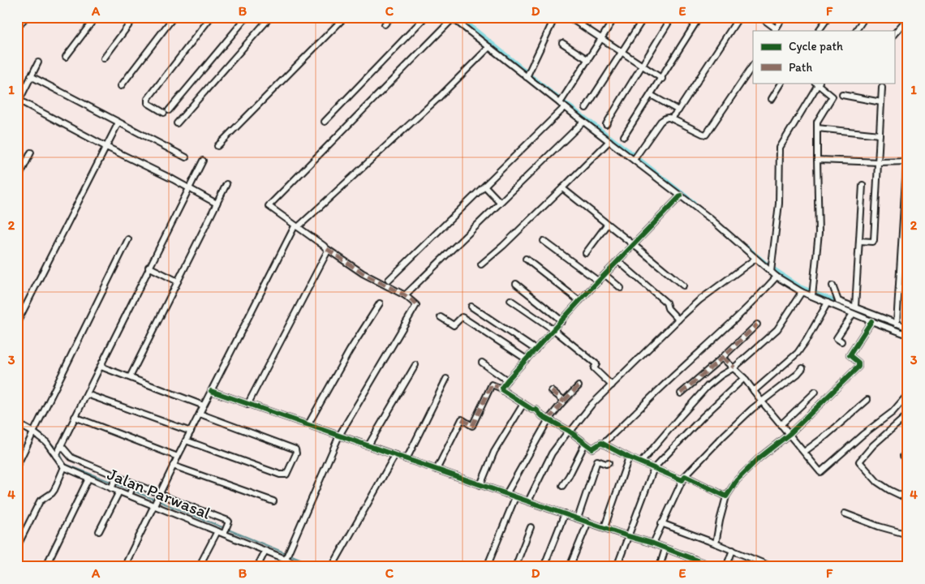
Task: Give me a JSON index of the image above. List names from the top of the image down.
{
  "streets": {
    "street": ["Jalan Parwasal"]
  },
  "legend": ["Cycle path", "Path"],
  "grid": {
    "columns": [
      "A",
      "B",
      "C",
      "D",
      "E",
      "F"
    ],
    "rows": [
      "1",
      "2",
      "3",
      "4"
    ]
  }
}
